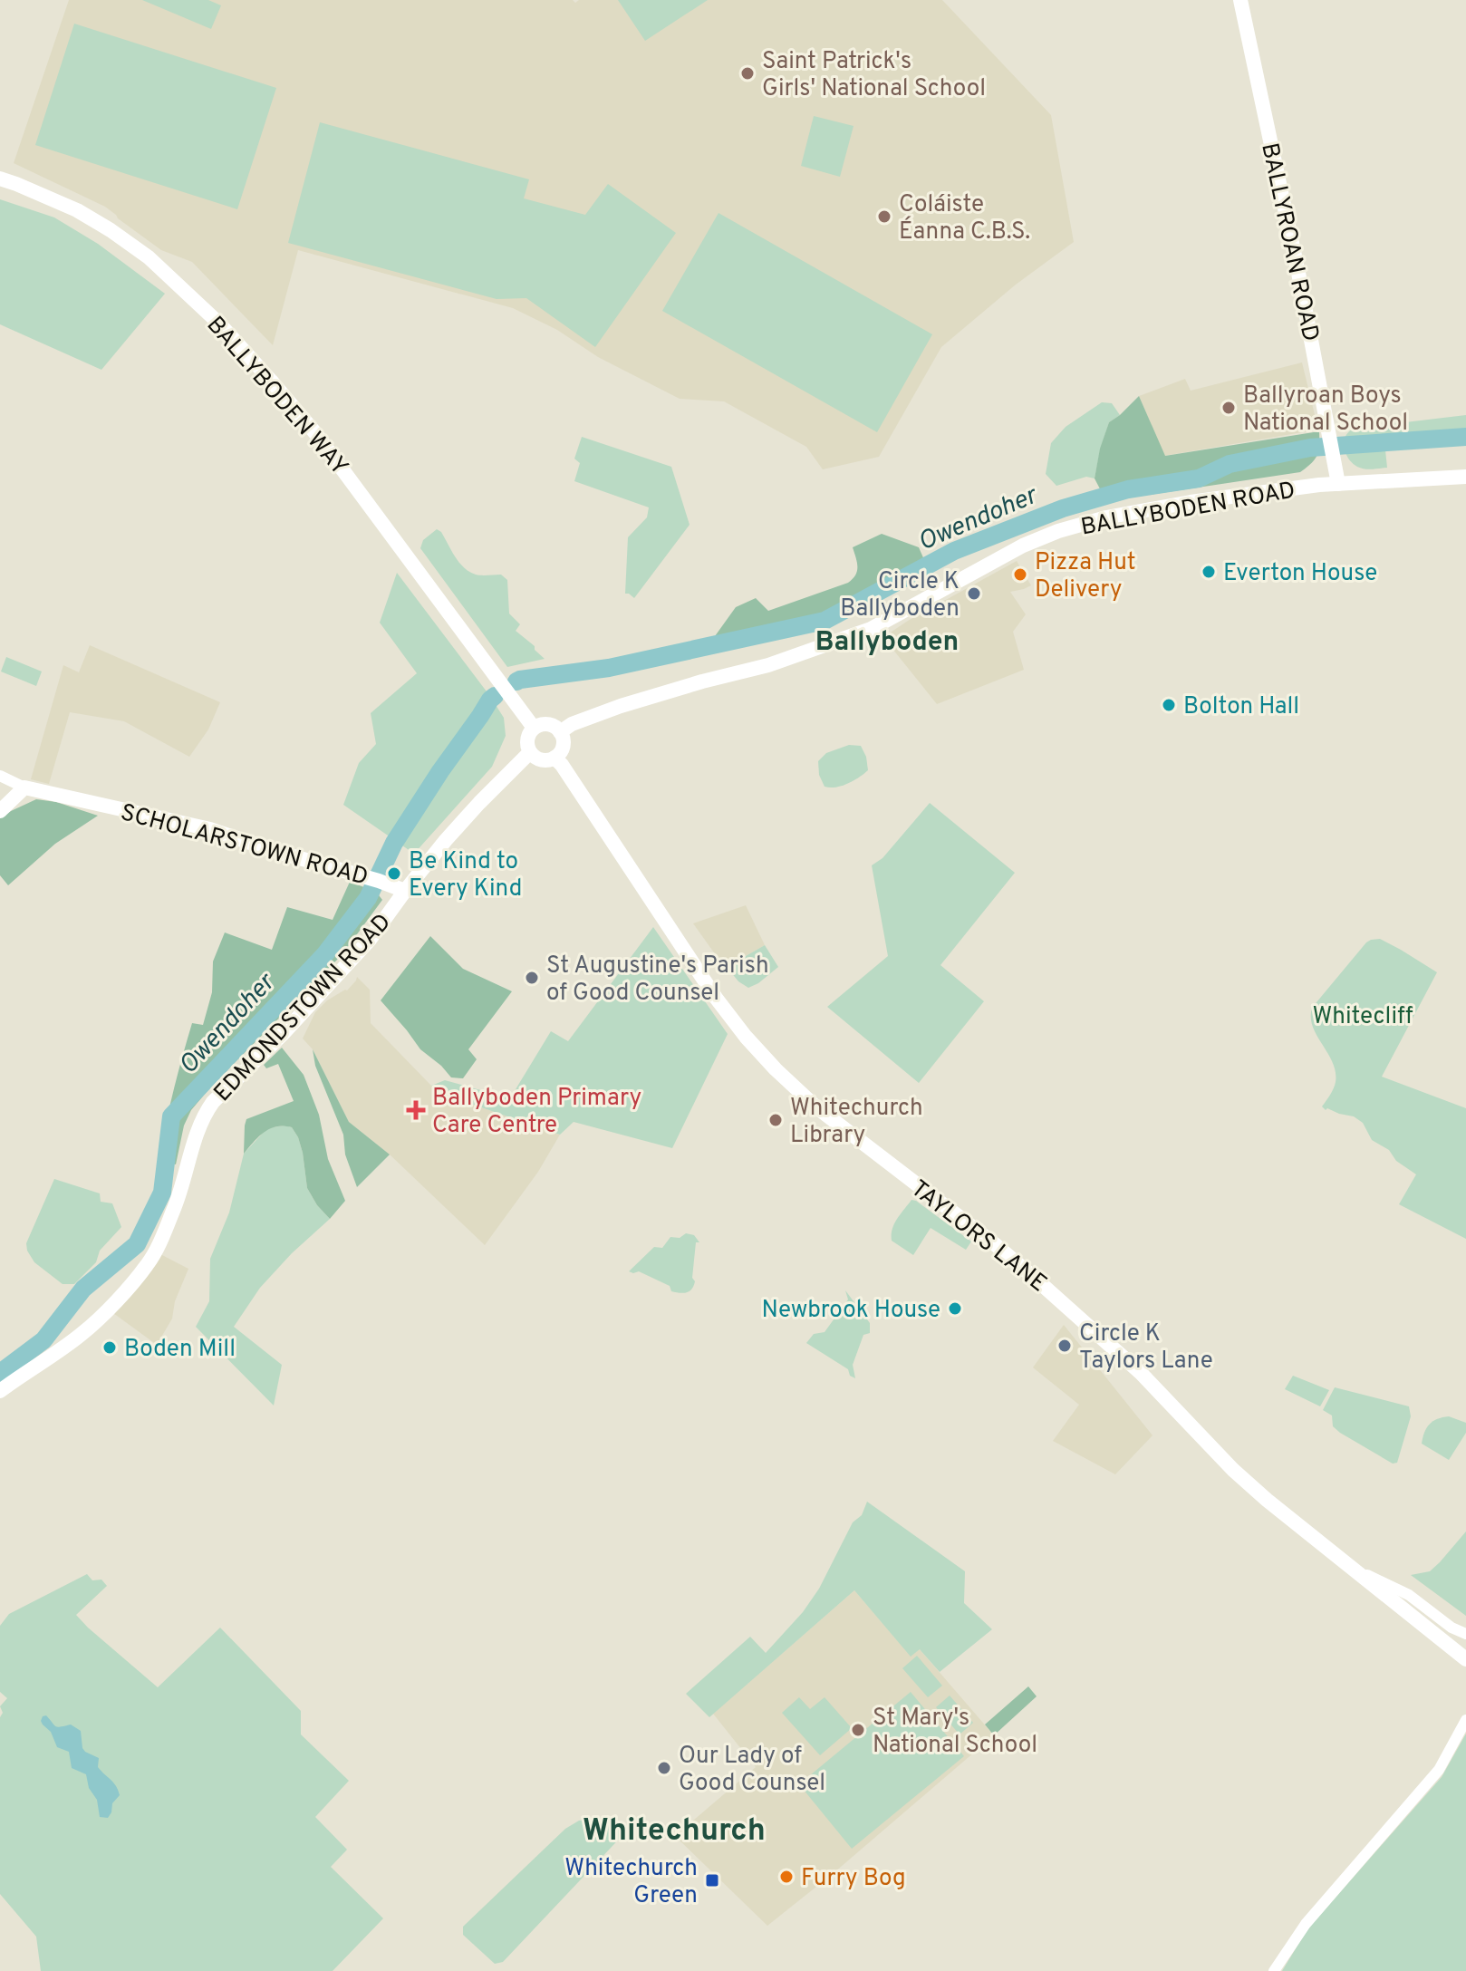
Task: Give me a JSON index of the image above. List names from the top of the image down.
{
  "streets": {
    "main road": [
      "BALLYROAN ROAD",
      "BALLYBODEN WAY",
      "BALLYBODEN ROAD",
      "SCHOLARSTOWN ROAD",
      "EDMONDSTOWN ROAD",
      "TAYLORS LANE"
    ]
  },
  "crossings": [
    ["BALLYROAN ROAD", "BALLYBODEN ROAD"],
    ["BALLYBODEN WAY", "BALLYBODEN ROAD"],
    ["BALLYBODEN WAY", "TAYLORS LANE"],
    ["BALLYBODEN ROAD", "TAYLORS LANE"],
    ["SCHOLARSTOWN ROAD", "EDMONDSTOWN ROAD"]
  ],
  "districts": ["Ballyboden", "Whitechurch"],
  "water": ["Owendoher"],
  "parks": ["Whitecliff"],
  "places": {
    "other": [
      "Saint Patrick's Girls' National School",
      "Coláiste Éanna C.B.S.",
      "Ballyroan Boys National School",
      "Everton House",
      "Pizza Hut Delivery",
      "Circle K Ballyboden",
      "Bolton Hall",
      "Be Kind to Every Kind",
      "St Augustine's Parish of Good Counsel",
      "Whitechurch Library",
      "Newbrook House",
      "Circle K Taylors Lane",
      "Boden Mill",
      "St Mary's National School",
      "Our Lady of Good Counsel",
      "Furry Bog"
    ],
    "health": ["Ballyboden Primary Care Centre"],
    "transit": ["Whitechurch Green"]
  }
}
